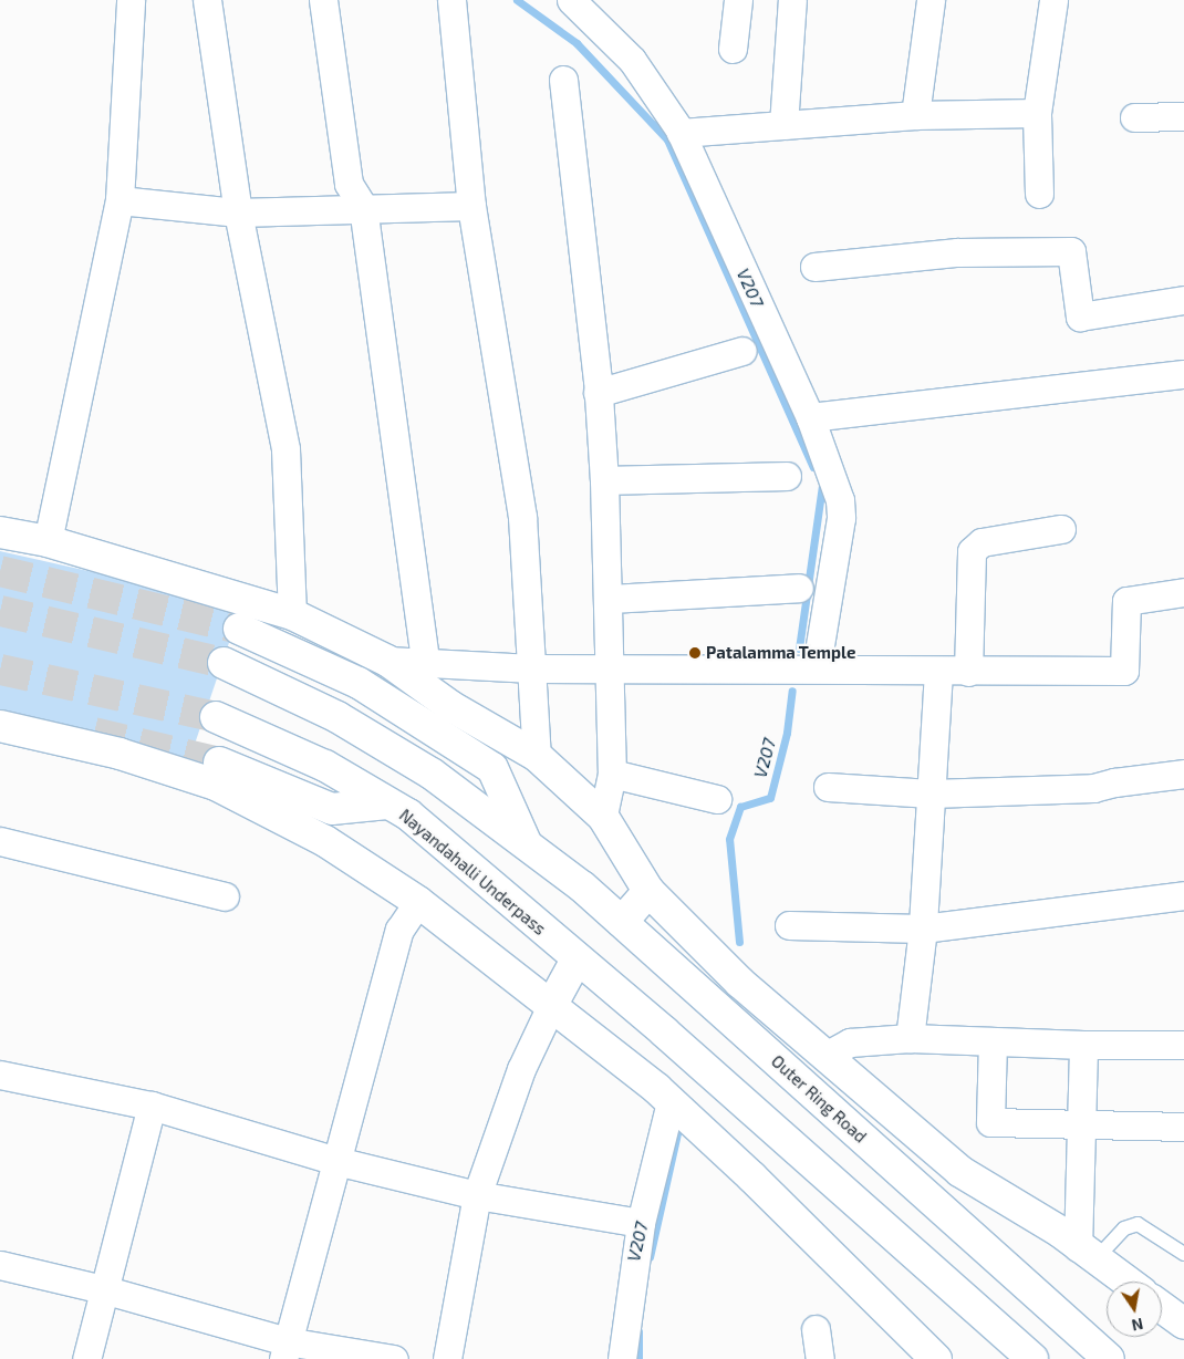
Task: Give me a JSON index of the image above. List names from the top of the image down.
{
  "streets": {
    "main road": ["Nayandahalli Underpass", "Outer Ring Road"]
  },
  "water": ["V207"],
  "places": ["Patalamma Temple"],
  "north": "bottom"
}
